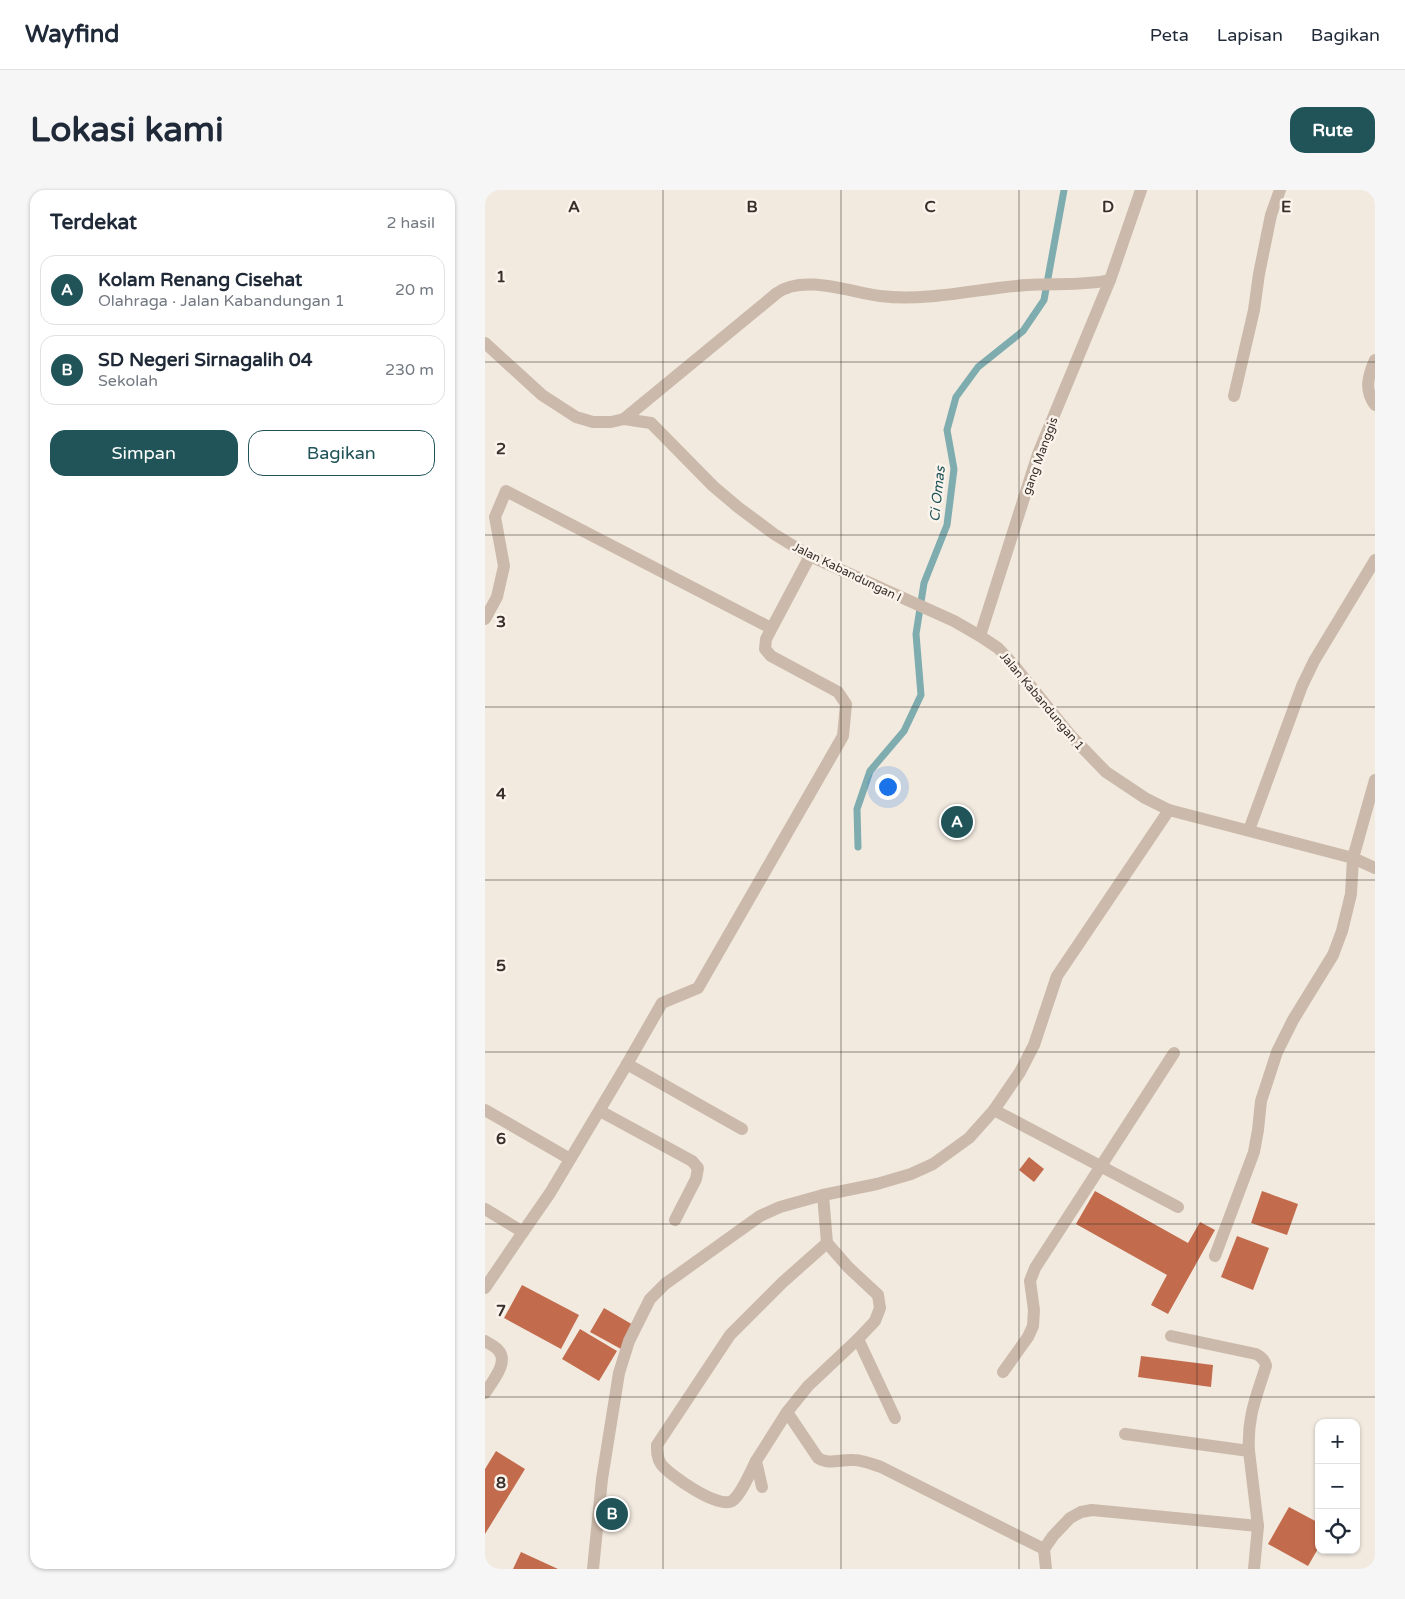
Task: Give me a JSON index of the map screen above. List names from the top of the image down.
{
  "streets": {
    "street": ["gang Manggis", "Jalan Kabandungan I", "Jalan Kabandungan 1"]
  },
  "crossings": [
    ["gang Manggis", "Jalan Kabandungan 1"],
    ["Jalan Kabandungan I", "Jalan Kabandungan 1"]
  ],
  "water": ["Ci Omas"],
  "page": {
    "header": "Wayfind",
    "nav": ["Peta", "Lapisan", "Bagikan"],
    "buttons": [
      "Rute",
      ["Simpan", "Bagikan"]
    ],
    "title": "Lokasi kami",
    "heading": ["Terdekat", "2 hasil"],
    "list": [
      {
        "mark": "A",
        "name": "Kolam Renang Cisehat",
        "note": "Olahraga · Jalan Kabandungan 1",
        "value": "20 m"
      },
      {
        "mark": "B",
        "name": "SD Negeri Sirnagalih 04",
        "note": "Sekolah",
        "value": "230 m"
      }
    ],
    "pins": ["A", "B"],
    "map_buttons": ["+", "−"]
  },
  "grid": {
    "columns": [
      "A",
      "B",
      "C",
      "D",
      "E"
    ],
    "rows": [
      "1",
      "2",
      "3",
      "4",
      "5",
      "6",
      "7",
      "8"
    ]
  }
}
